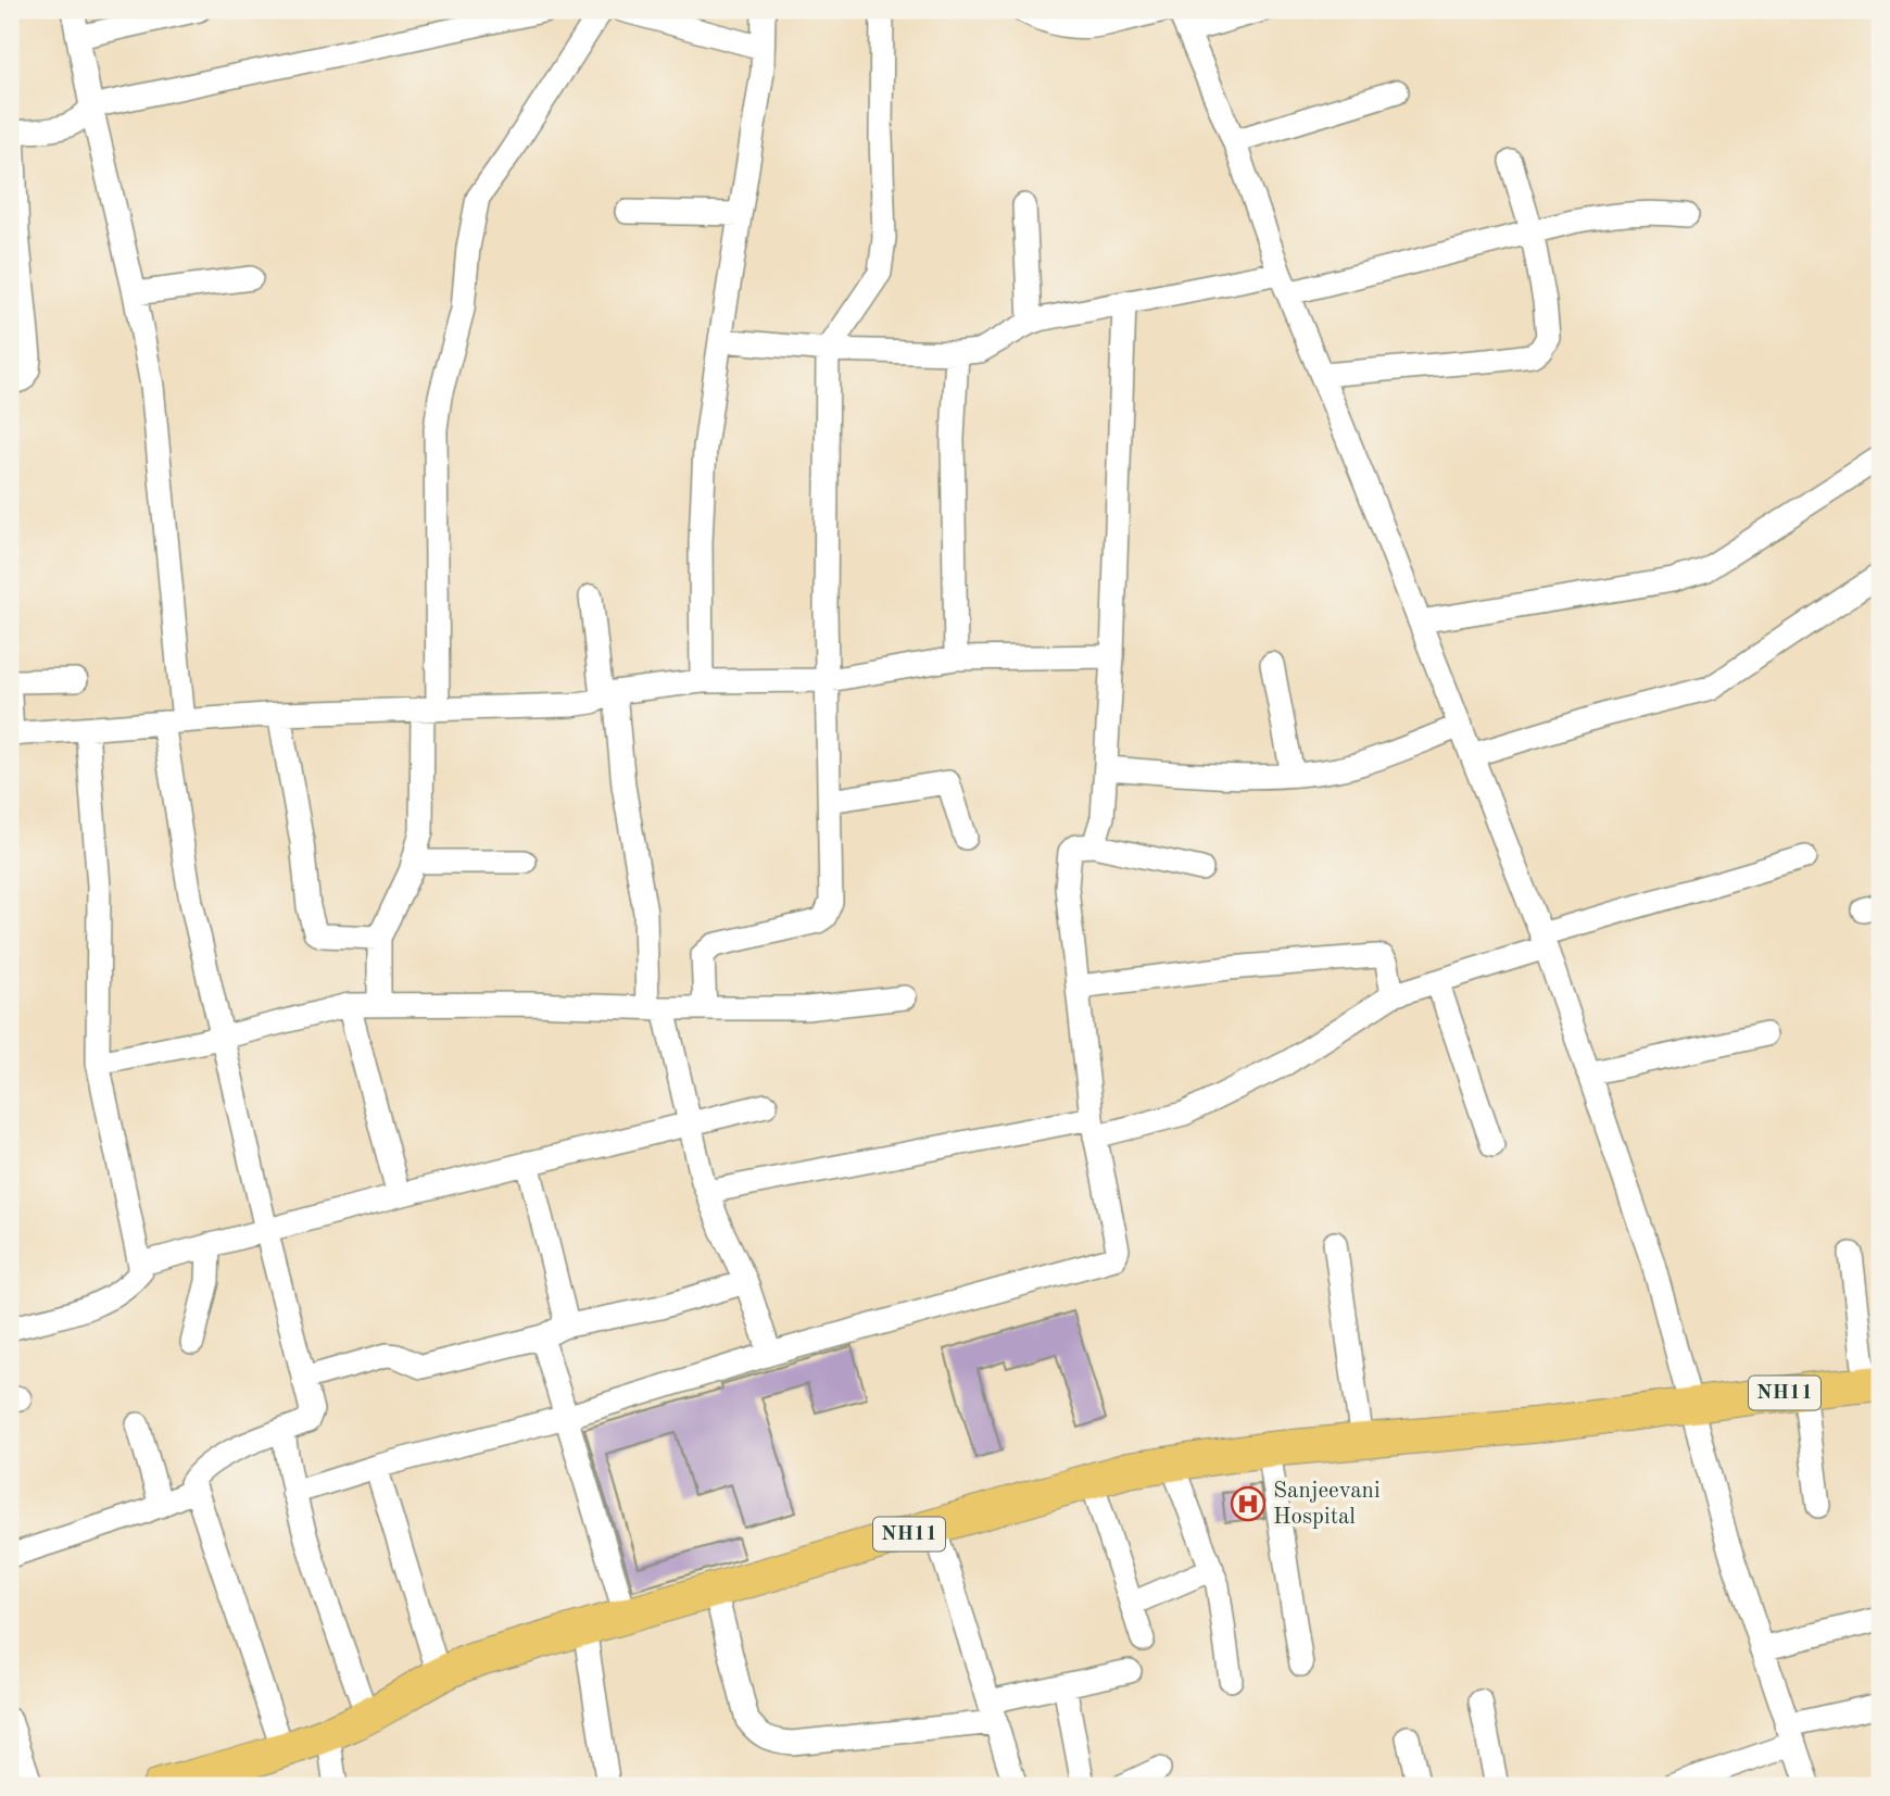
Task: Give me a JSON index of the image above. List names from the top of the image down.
{
  "streets": {
    "highway": ["NH11"]
  },
  "places": {
    "hospital": ["Sanjeevani Hospital"]
  }
}
